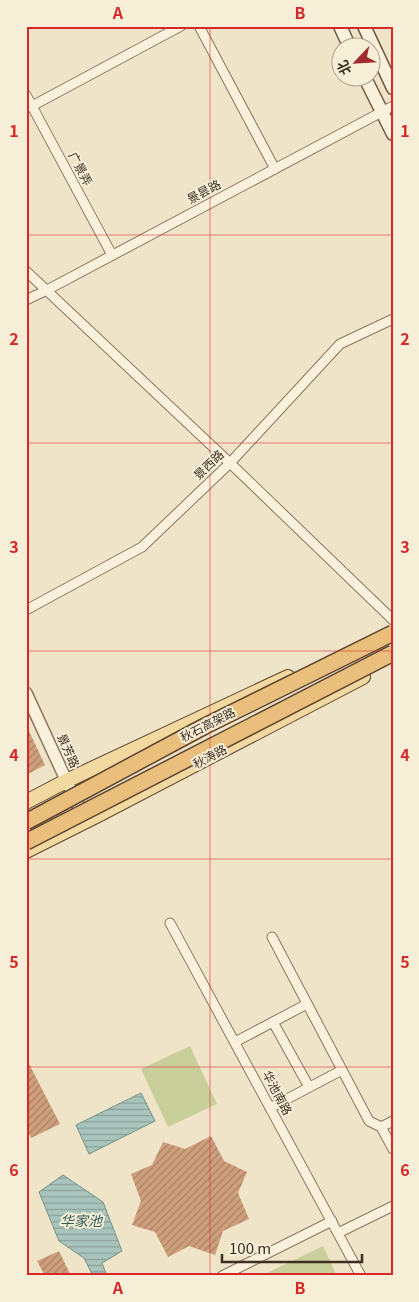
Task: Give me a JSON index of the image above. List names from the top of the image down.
{
  "streets": {
    "highway": ["秋石高架路"],
    "main road": ["秋涛路"],
    "street": [
      "广景弄",
      "景昙路",
      "景西路",
      "景芳路",
      "华池南路"
    ]
  },
  "crossings": [
    ["广景弄", "景昙路"],
    ["景芳路", "秋涛路"]
  ],
  "water": ["华家池"],
  "scale_bar": "100 m",
  "north": "bottom left",
  "grid": {
    "columns": ["A", "B"],
    "rows": [
      "1",
      "2",
      "3",
      "4",
      "5",
      "6"
    ]
  }
}
